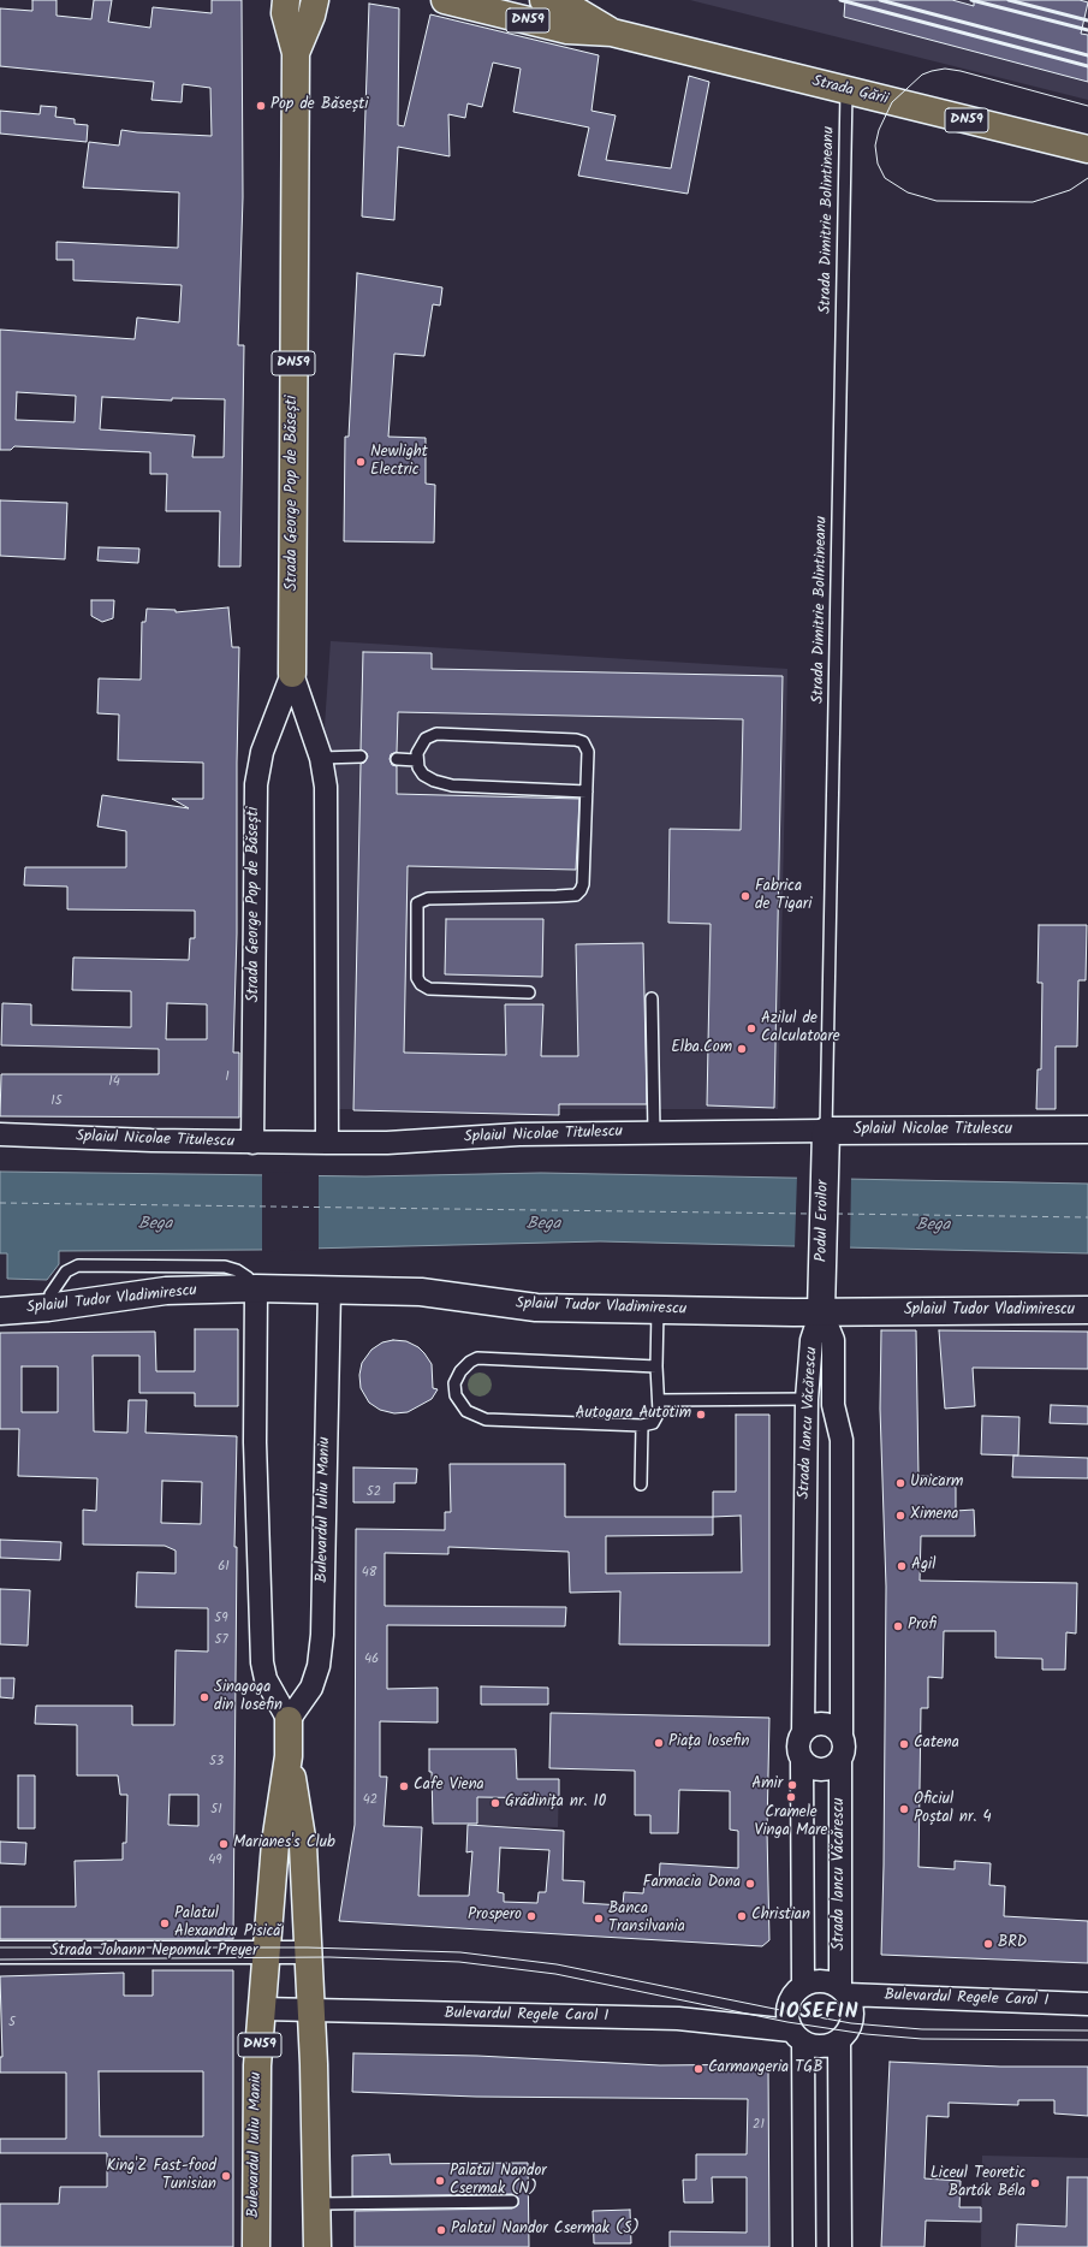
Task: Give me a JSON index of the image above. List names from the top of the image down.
{
  "streets": {
    "main road": [
      "DN59",
      "Strada Gării",
      "Strada George Pop de Băsești",
      "Bulevardul Iuliu Maniu"
    ],
    "street": [
      "Splaiul Nicolae Titulescu",
      "Podul Eroilor",
      "Splaiul Tudor Vladimirescu",
      "Strada Iancu Văcărescu",
      "Strada Johann Nepomuk Preyer",
      "Bulevardul Regele Carol I"
    ],
    "lane": ["Strada Dimitrie Bolintineanu"]
  },
  "crossings": [
    ["Strada Gării", "Strada Dimitrie Bolintineanu"],
    ["Strada Dimitrie Bolintineanu", "Splaiul Nicolae Titulescu"],
    ["Strada Dimitrie Bolintineanu", "Podul Eroilor"],
    ["Strada George Pop de Băsești", "Splaiul Nicolae Titulescu"],
    ["Splaiul Nicolae Titulescu", "Podul Eroilor"],
    ["Podul Eroilor", "Splaiul Tudor Vladimirescu"],
    ["Podul Eroilor", "Strada Iancu Văcărescu"],
    ["Splaiul Tudor Vladimirescu", "Strada Iancu Văcărescu"],
    ["Splaiul Tudor Vladimirescu", "Bulevardul Iuliu Maniu"],
    ["Strada Iancu Văcărescu", "Bulevardul Regele Carol I"],
    ["Bulevardul Iuliu Maniu", "Strada Johann Nepomuk Preyer"],
    ["Bulevardul Iuliu Maniu", "Bulevardul Regele Carol I"]
  ],
  "districts": ["IOSEFIN"],
  "water": ["Bega"],
  "places": [
    "Pop de Băsești",
    "Newlight Electric",
    "Fabrica de Tigari",
    "Azilul de Calculatoare",
    "Elba.Com",
    "Autogara Autotim",
    "Unicarm",
    "Ximena",
    "Agil",
    "Profi",
    "Sinagoga din Iosefin",
    "Piața Iosefin",
    "Catena",
    "Amir",
    "Cafe Viena",
    "Cramele Vinga Mare",
    "Grădinița nr. 10",
    "Oficiul Poștal nr. 4",
    "Marianes's Club",
    "Farmacia Dona",
    "Prospero",
    "Christian",
    "Banca Transilvania",
    "Palatul Alexandru Pisică",
    "BRD",
    "Carmangeria TGB",
    "King'Z Fast-food Tunisian",
    "Palatul Nandor Csermak (N)",
    "Liceul Teoretic Bartók Béla",
    "Palatul Nandor Csermak (S)"
  ],
  "house_numbers": [
    "1",
    "14",
    "15",
    "52",
    "61",
    "48",
    "59",
    "57",
    "46",
    "53",
    "42",
    "51",
    "49",
    "5",
    "21"
  ]
}
